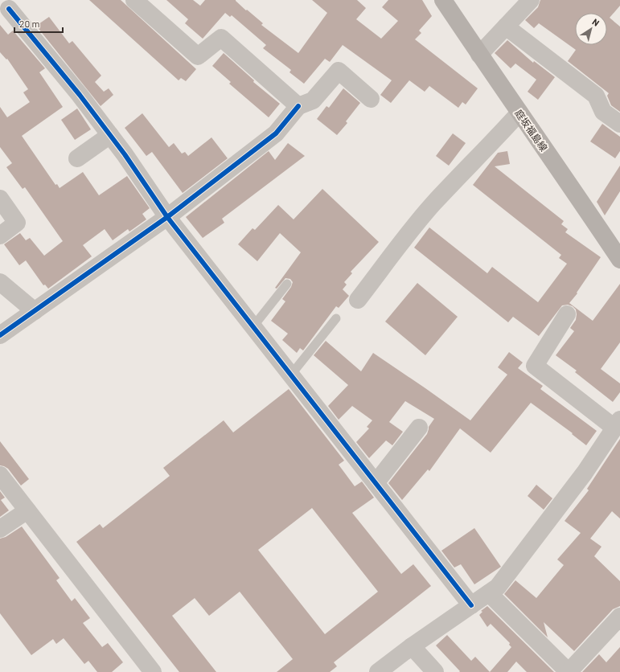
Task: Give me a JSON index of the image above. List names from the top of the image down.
{
  "streets": {
    "main road": ["庭坂福島線"]
  },
  "scale_bar": "20 m",
  "north": "top right"
}
